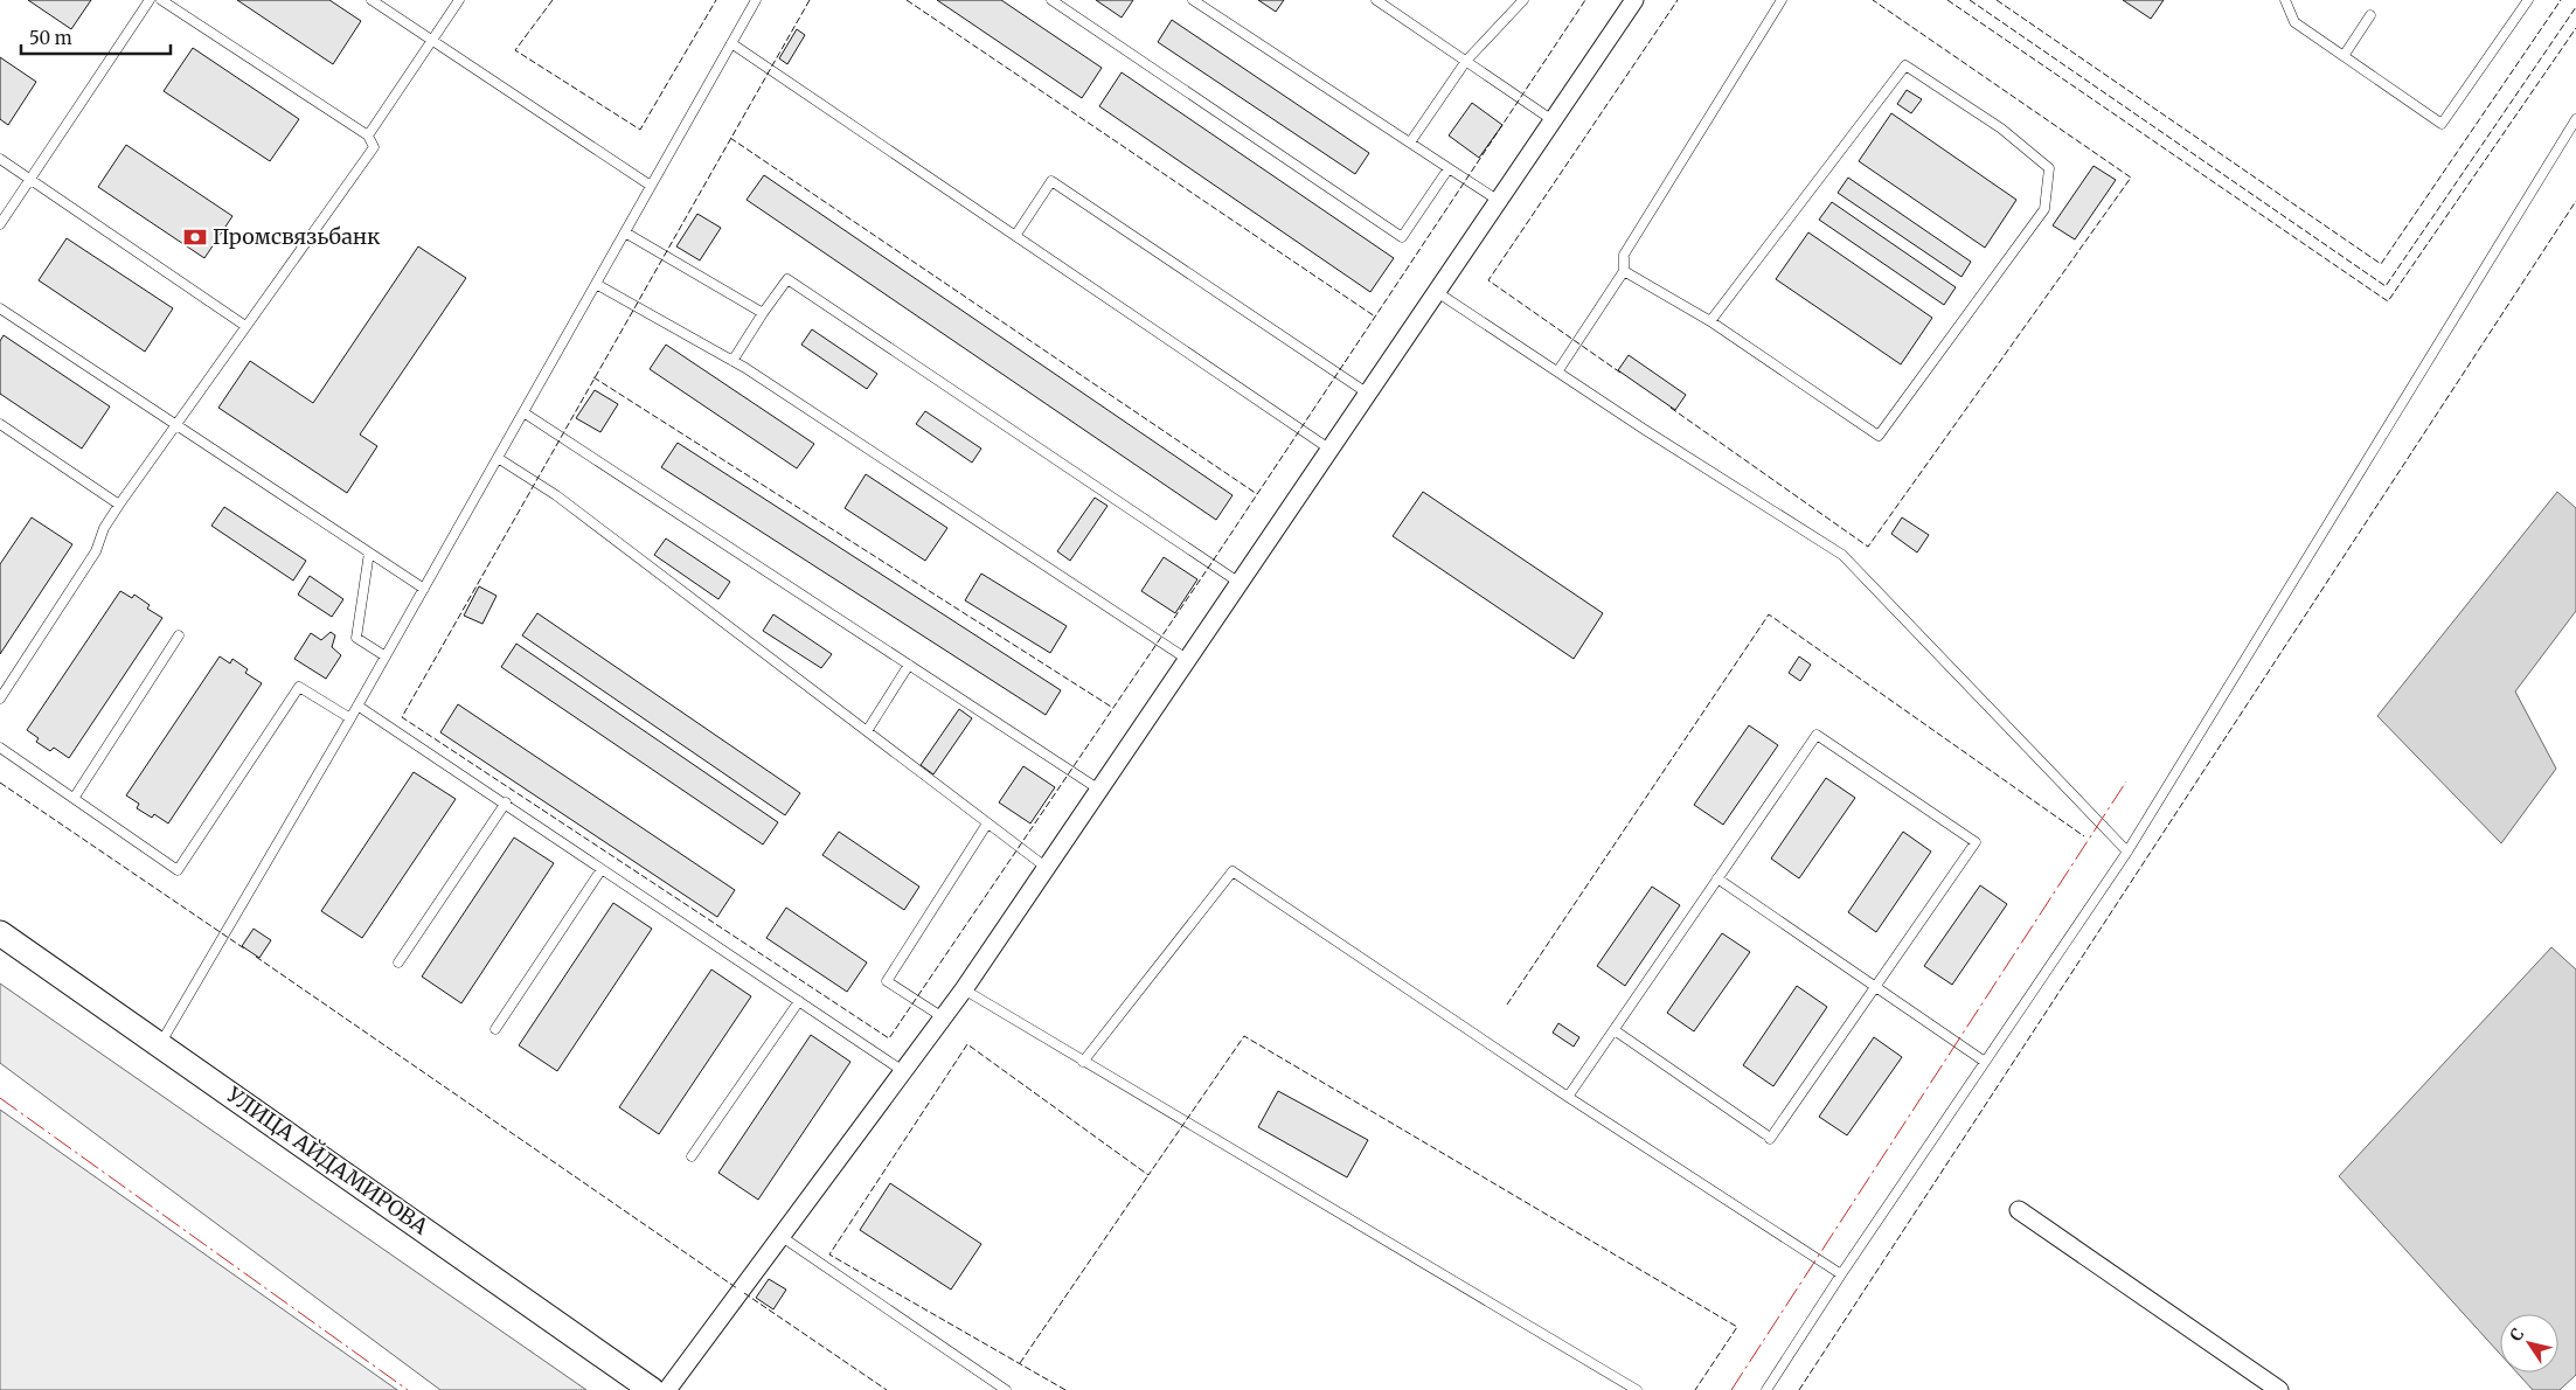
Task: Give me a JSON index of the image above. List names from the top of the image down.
{
  "streets": {
    "main road": ["УЛИЦА АЙДАМИРОВА"]
  },
  "places": {
    "bank": ["Промсвязьбанк"]
  },
  "scale_bar": "50 m",
  "north": "top left"
}
